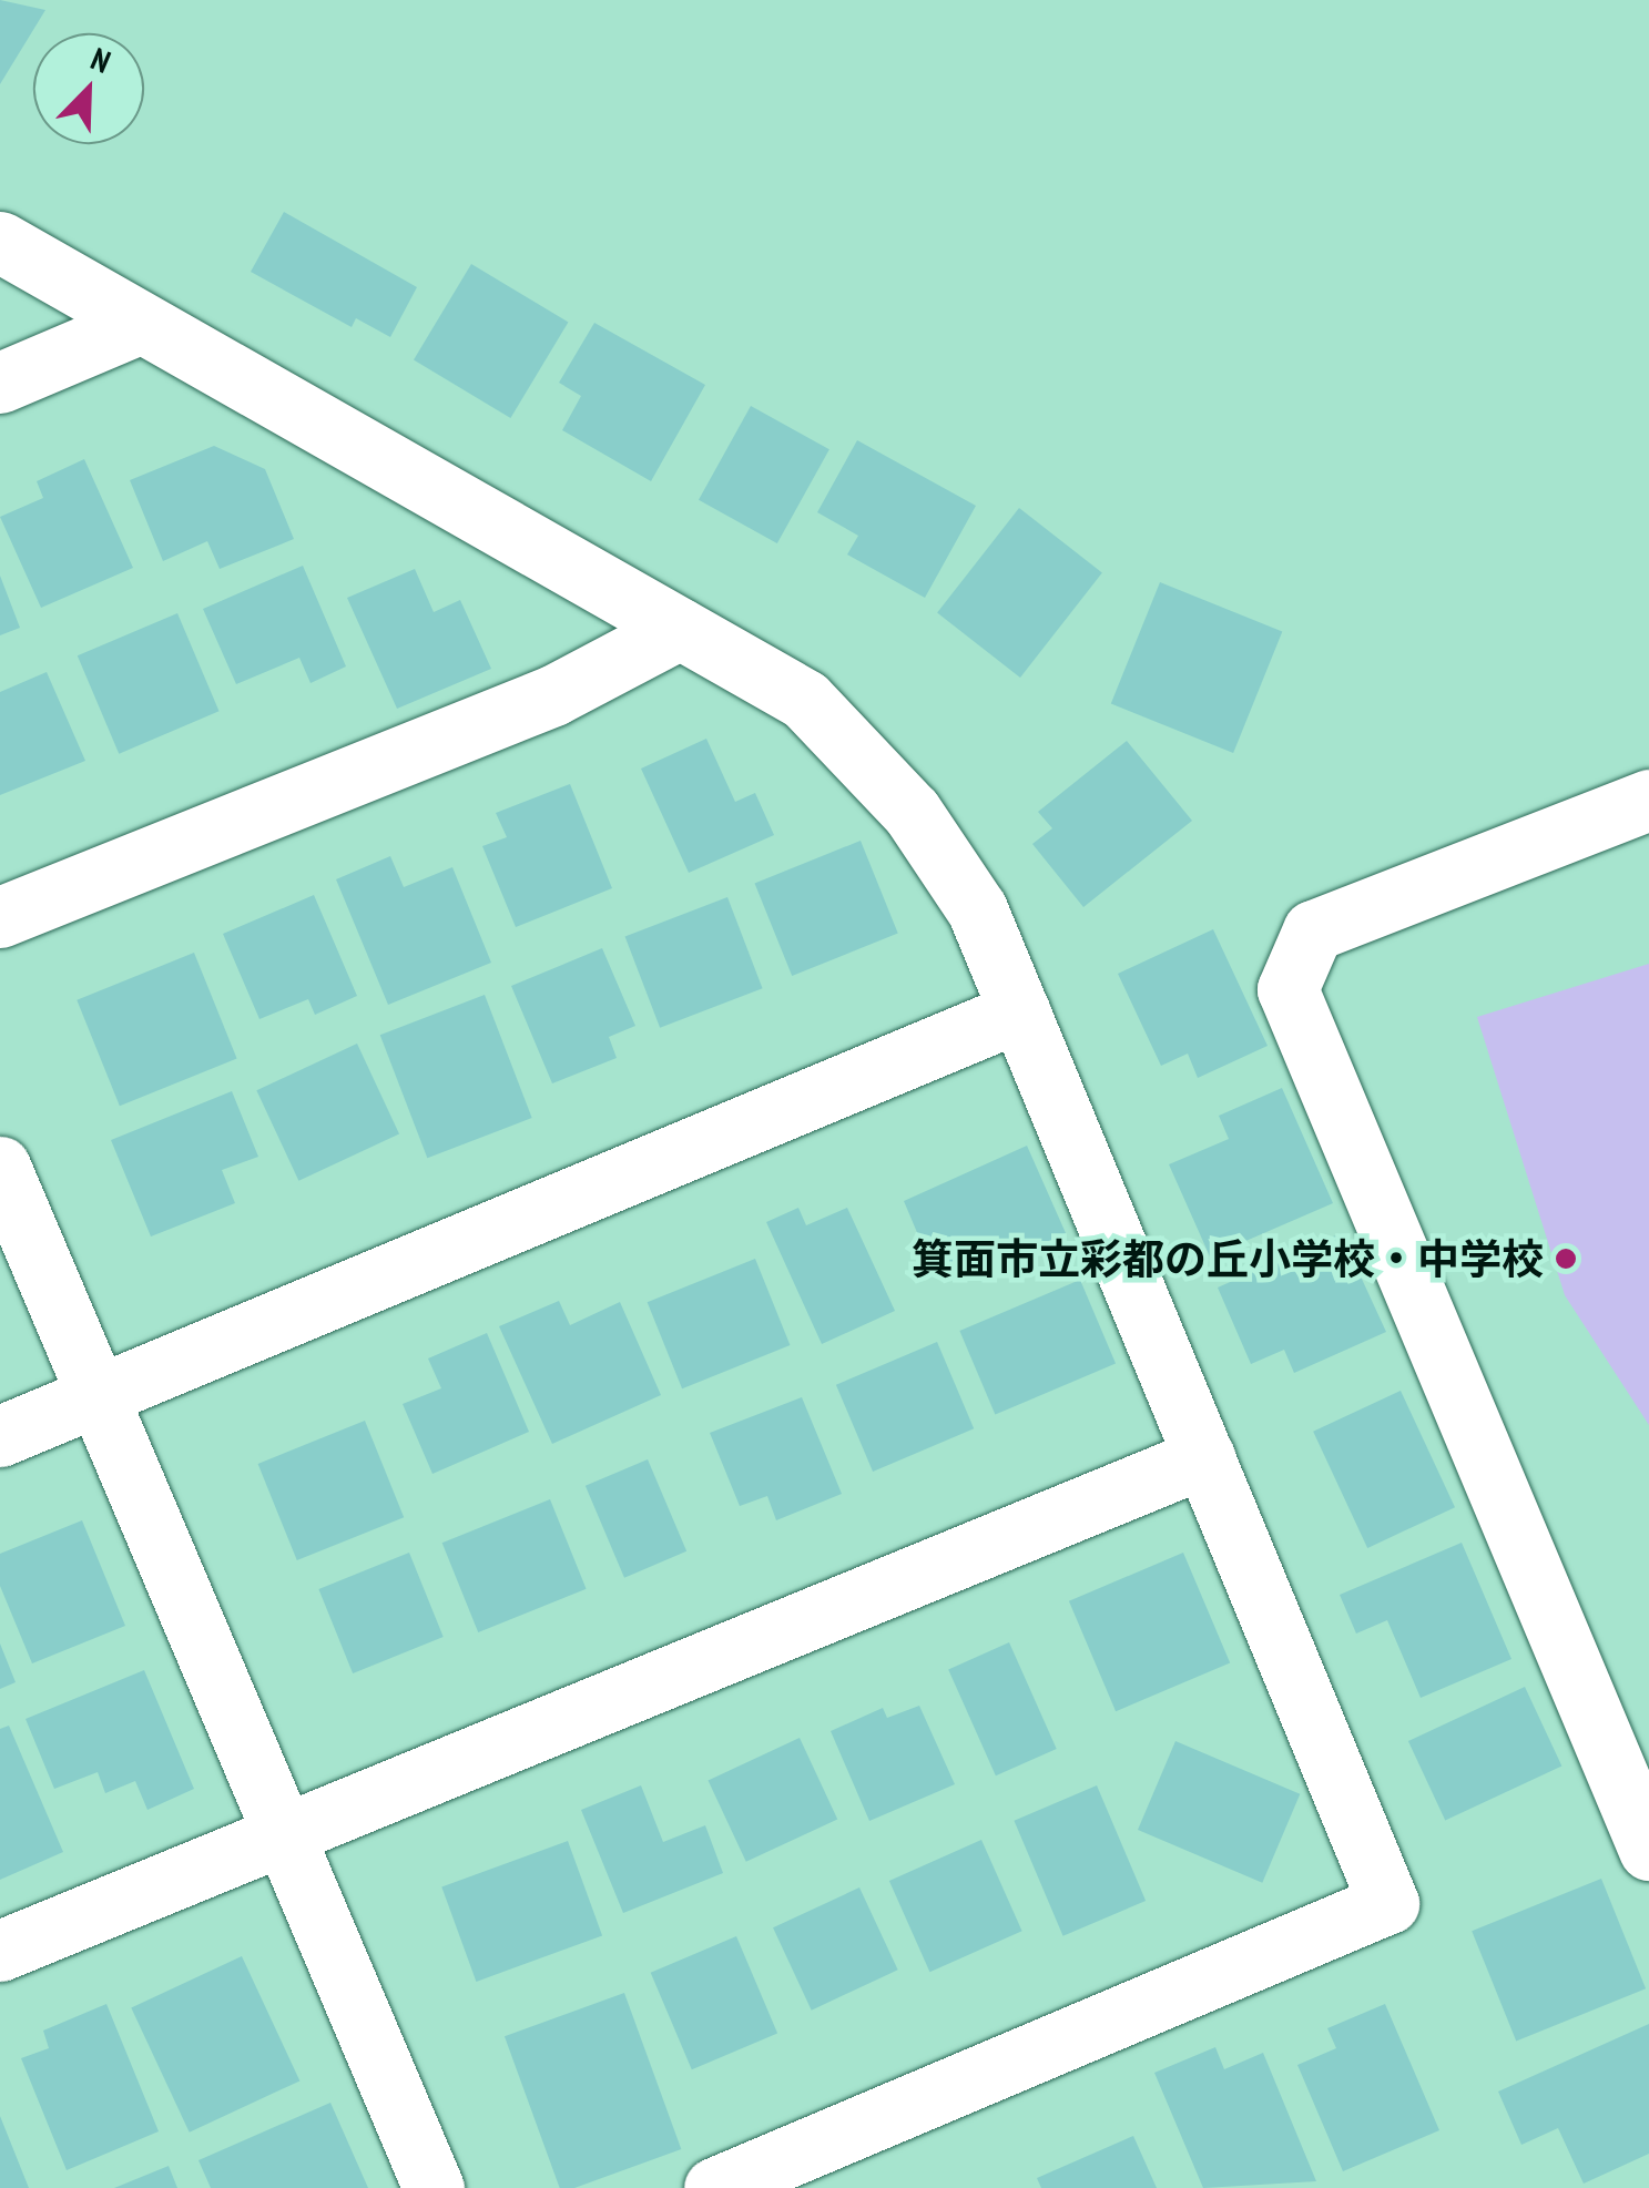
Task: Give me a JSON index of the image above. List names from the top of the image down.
{
  "places": ["箕面市立彩都の丘小学校・中学校"],
  "north": "top right"
}
